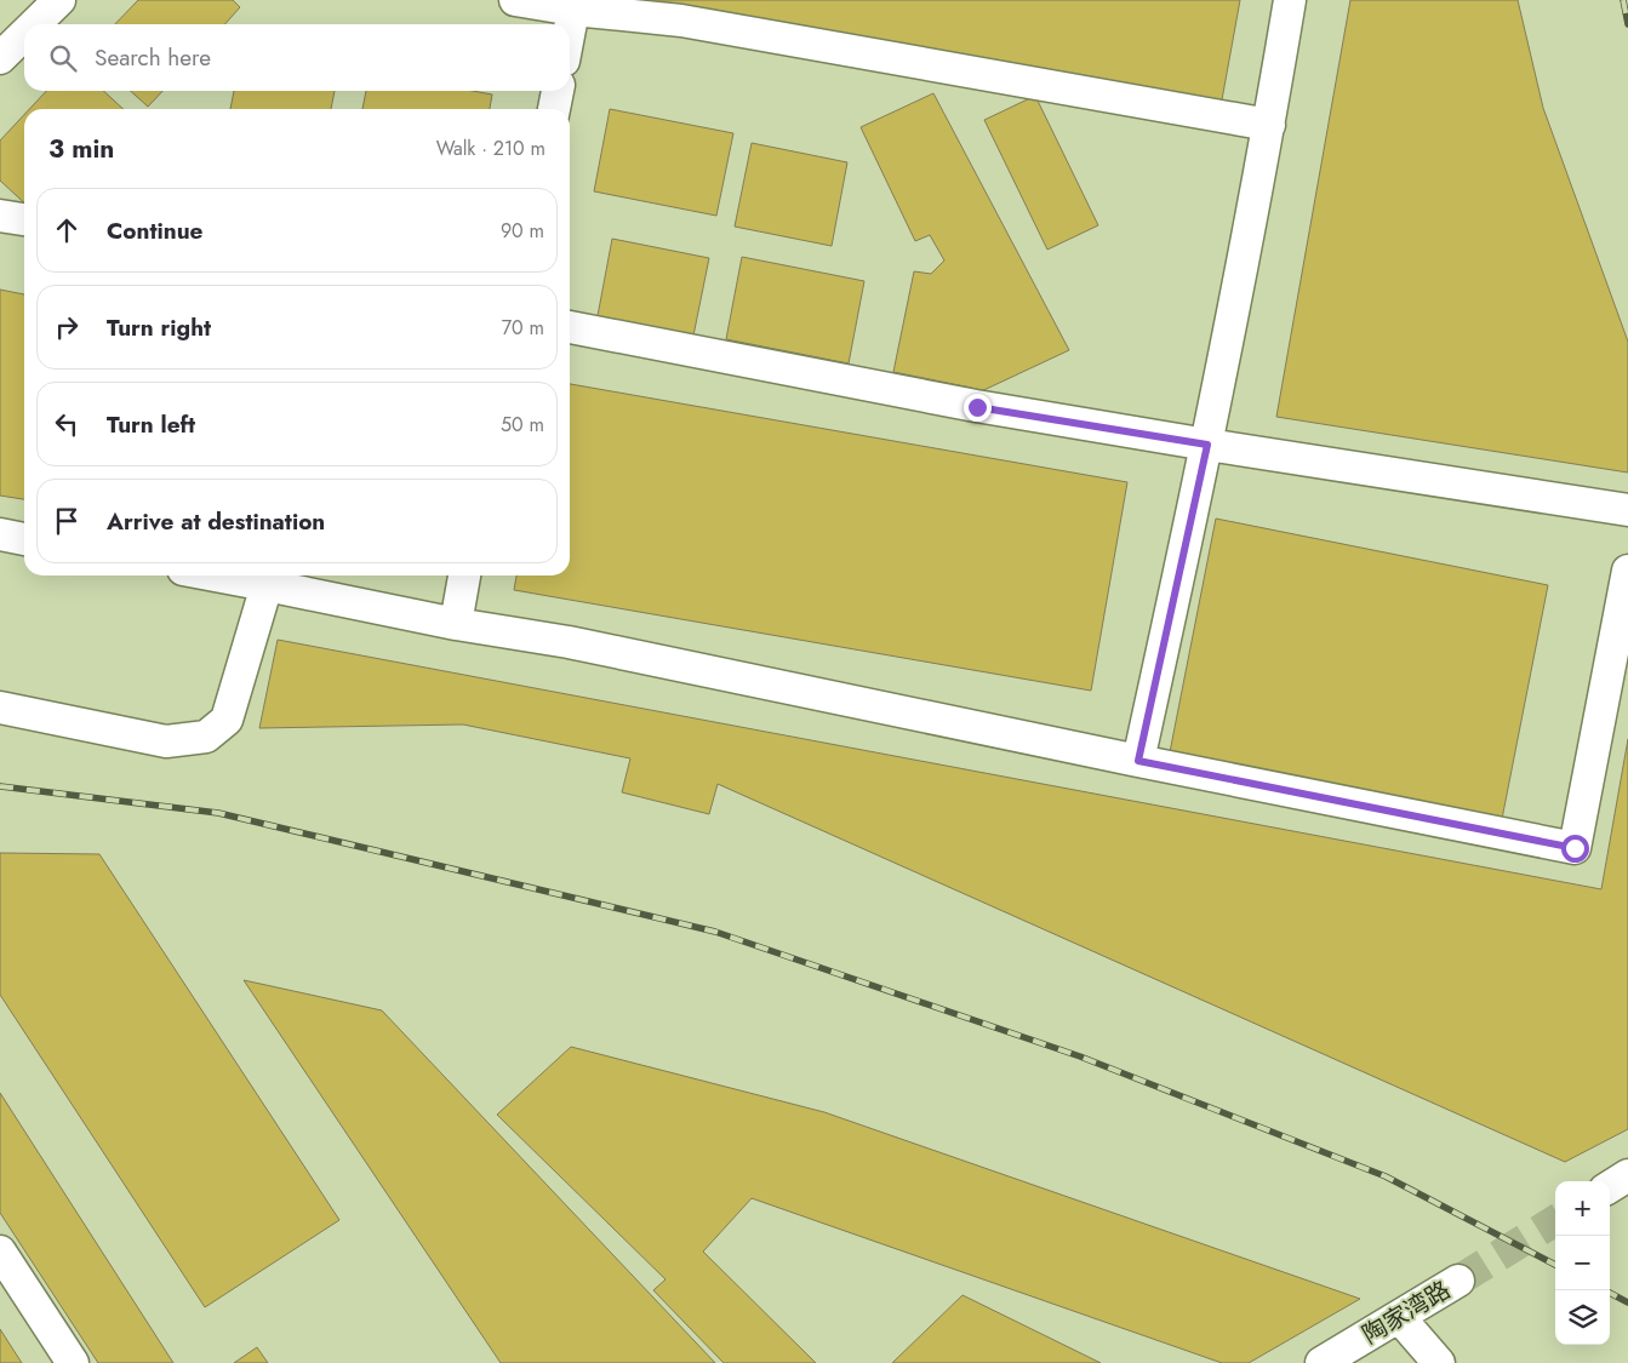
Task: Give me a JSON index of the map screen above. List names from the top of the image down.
{
  "streets": {
    "street": ["陶家湾路"]
  },
  "page": {
    "search": "Search here",
    "heading": ["3 min", "Walk · 210 m"],
    "list": [
      ["Continue", "90 m"],
      ["Turn right", "70 m"],
      ["Turn left", "50 m"],
      "Arrive at destination"
    ],
    "map_buttons": ["+", "−"]
  }
}
